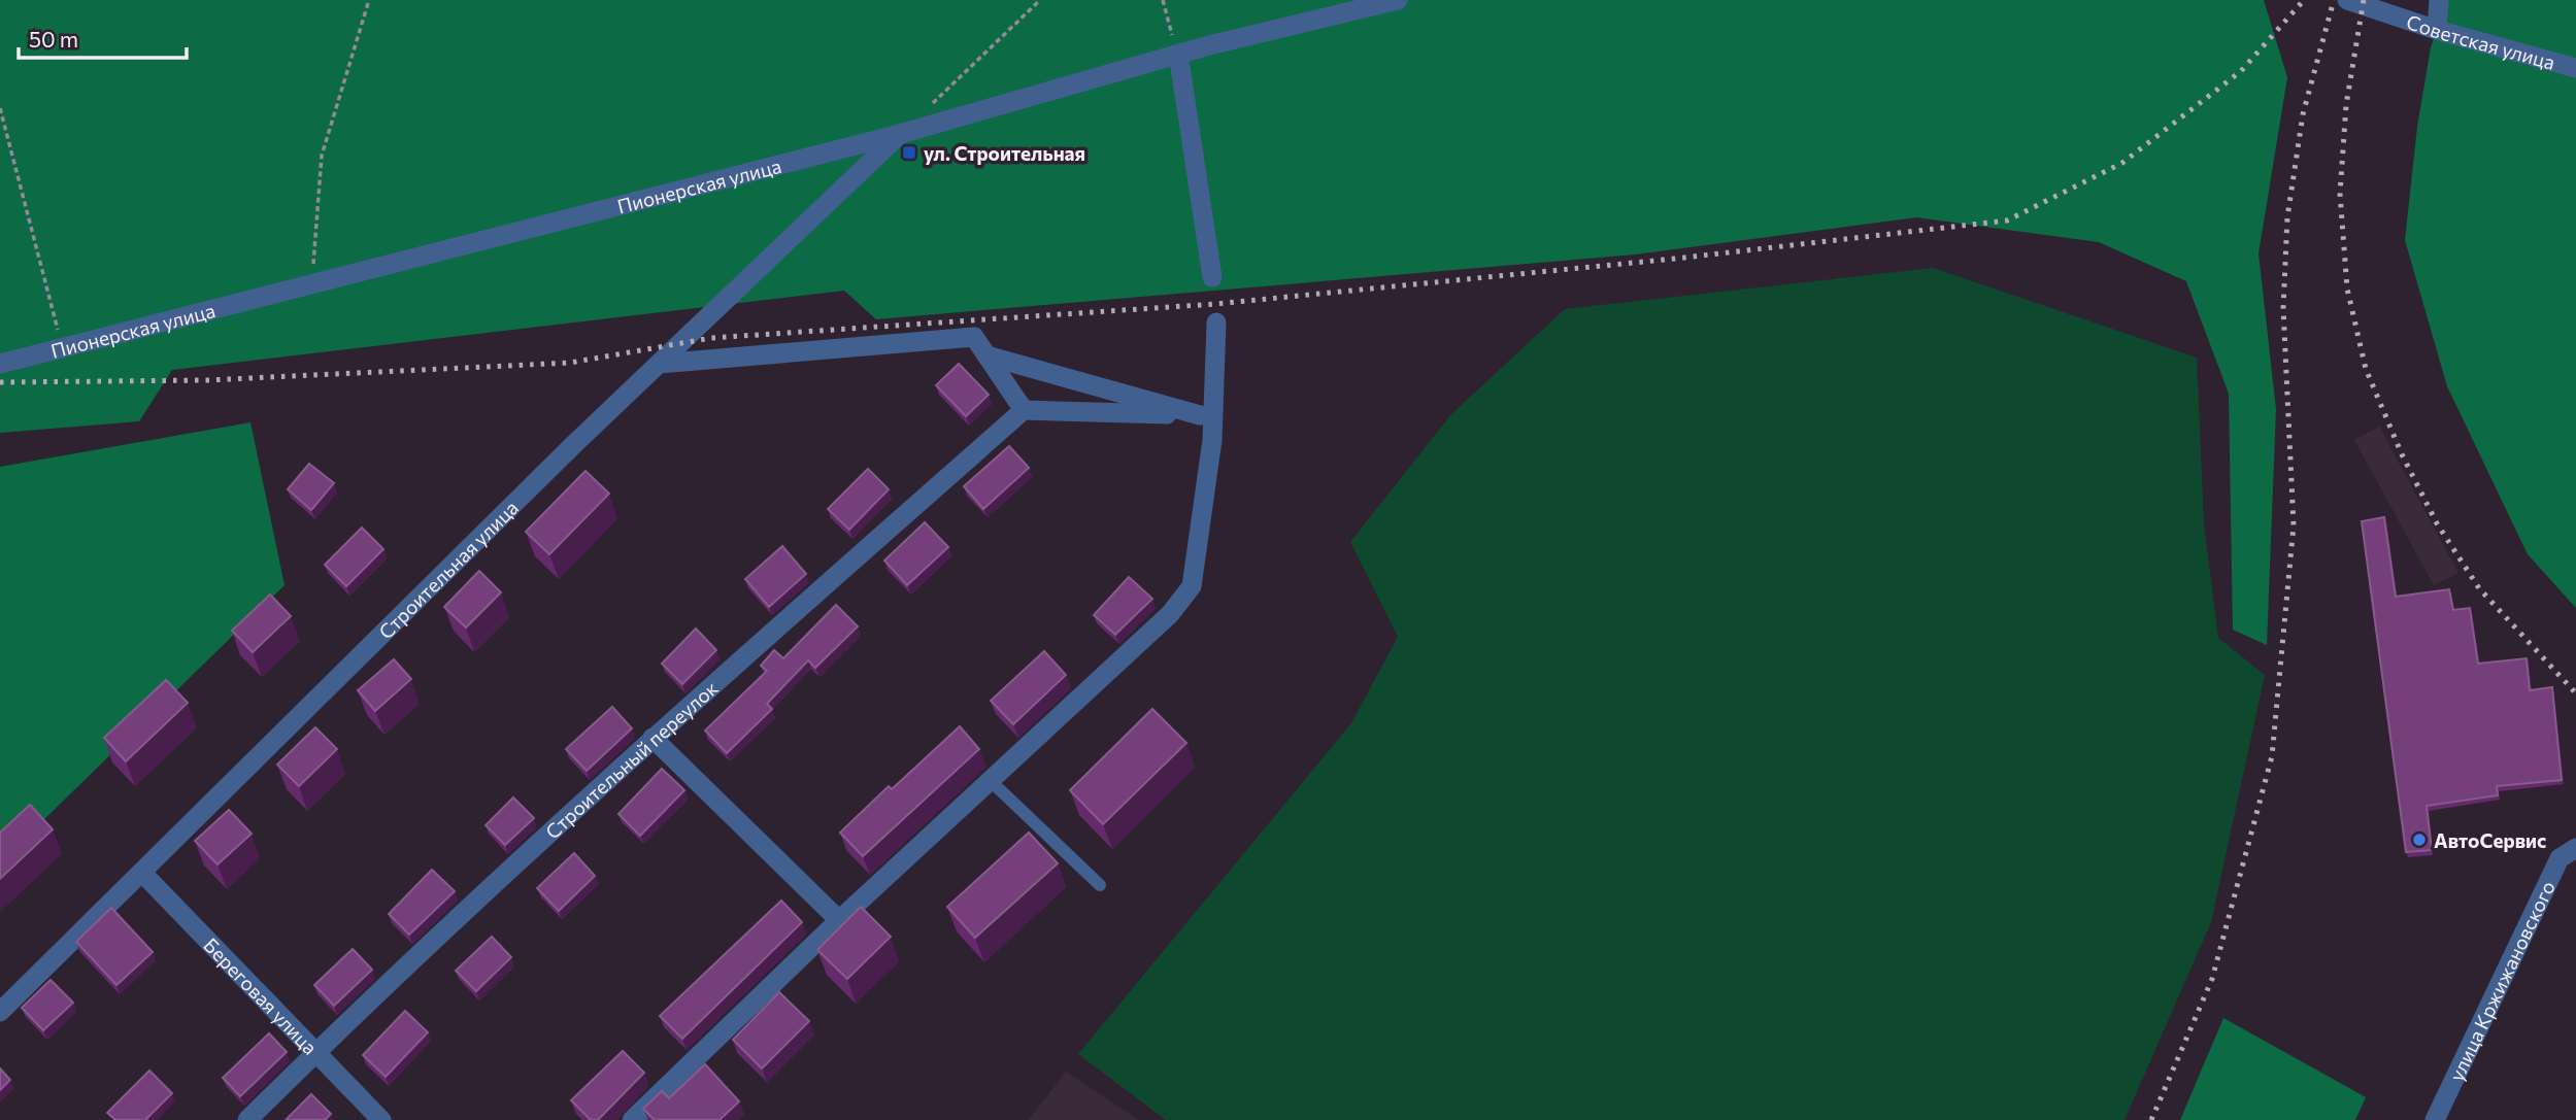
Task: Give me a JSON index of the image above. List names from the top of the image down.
{
  "streets": {
    "street": [
      "Советская улица",
      "Пионерская улица",
      "Строительная улица",
      "Строительный переулок",
      "улица Кржижановского",
      "Береговая улица"
    ]
  },
  "crossings": [
    ["Пионерская улица", "Строительная улица"],
    ["Строительная улица", "Береговая улица"],
    ["Строительный переулок", "Береговая улица"]
  ],
  "places": {
    "transit": ["ул. Строительная"],
    "other": ["АвтоСервис"]
  },
  "scale_bar": "50 m"
}
